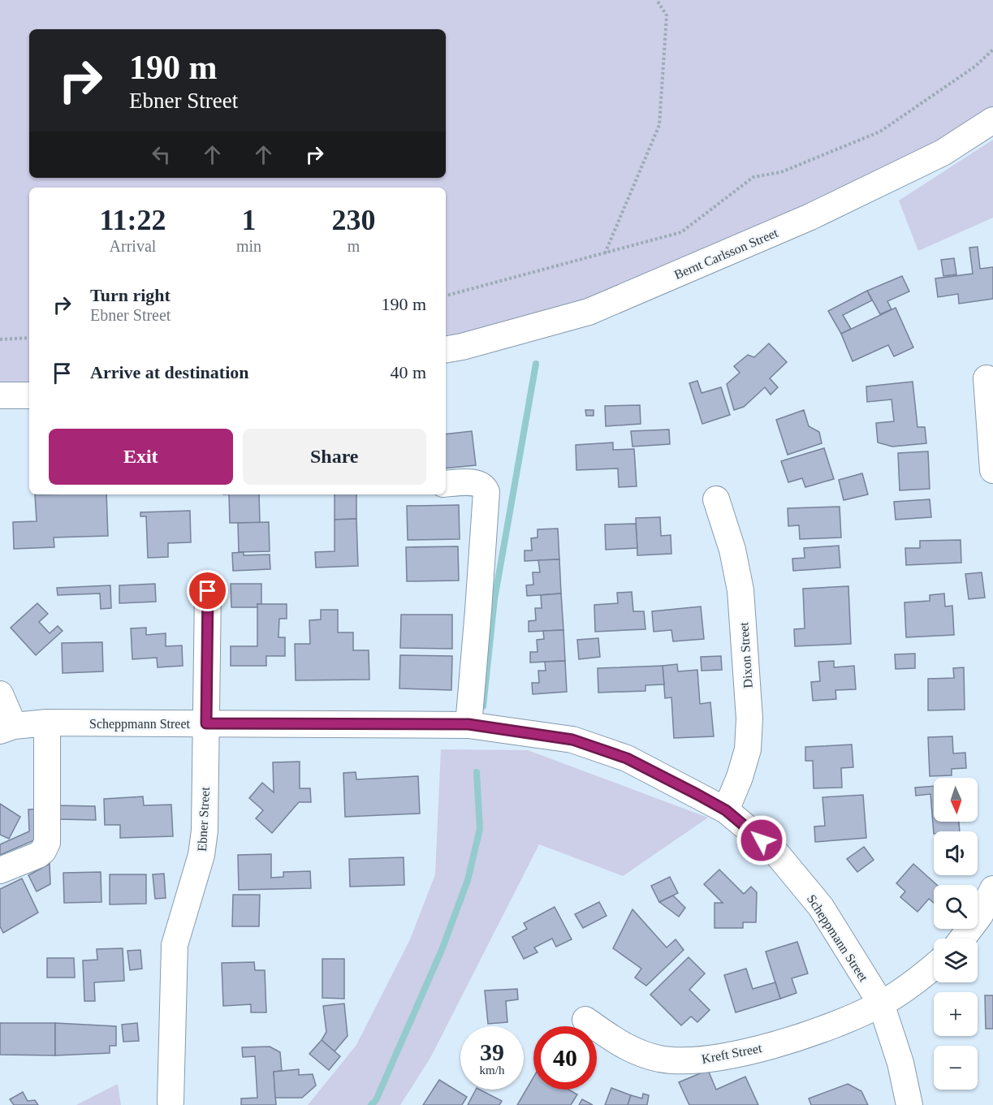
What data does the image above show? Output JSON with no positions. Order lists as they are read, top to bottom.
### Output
{
  "streets": {
    "street": [
      "Bernt Carlsson Street",
      "Dixon Street",
      "Scheppmann Street",
      "Ebner Street",
      "Kreft Street"
    ]
  },
  "crossings": [
    ["Dixon Street", "Scheppmann Street"],
    ["Scheppmann Street", "Ebner Street"],
    ["Scheppmann Street", "Kreft Street"]
  ],
  "north": "bottom",
  "page": {
    "turn": ["190 m", "Ebner Street"],
    "eta": [
      "11:22",
      "Arrival",
      "1",
      "min",
      "230",
      "m"
    ],
    "list": [
      {
        "name": "Turn right",
        "note": "Ebner Street",
        "value": "190 m"
      },
      {
        "name": "Arrive at destination",
        "value": "40 m"
      }
    ],
    "buttons": ["Exit", "Share"],
    "map_buttons": ["+", "−"],
    "speed": "39 km/h",
    "limit": "40"
  }
}
